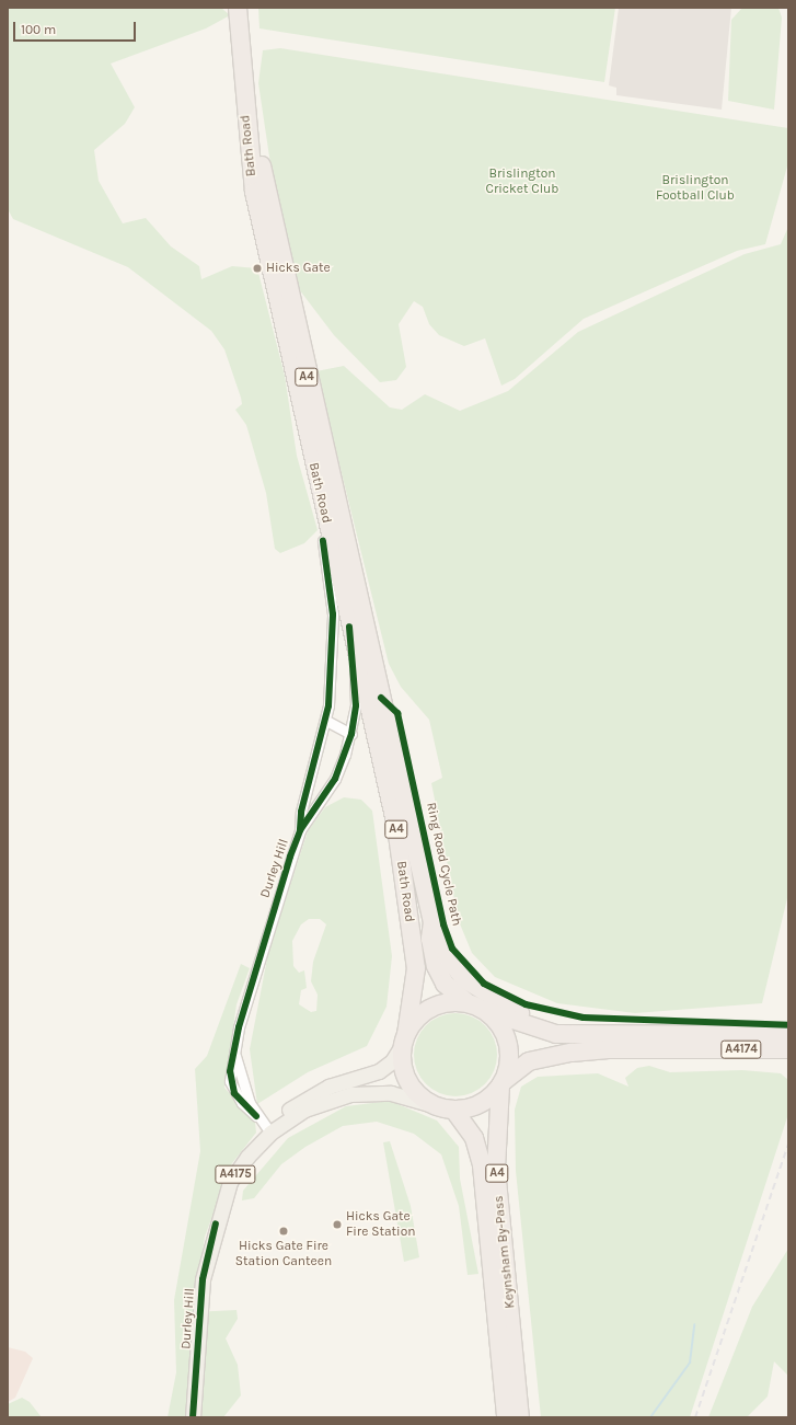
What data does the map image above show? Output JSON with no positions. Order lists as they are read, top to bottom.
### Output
{
  "streets": {
    "highway": [
      "Bath Road",
      "A4",
      "A4174",
      "Keynsham By-Pass"
    ],
    "main road": ["Durley Hill", "A4175"],
    "cycle path": ["Ring Road Cycle Path"]
  },
  "crossings": [
    ["Bath Road", "Durley Hill"],
    ["Bath Road", "A4174"],
    ["Bath Road", "A4175"],
    ["Bath Road", "Keynsham By-Pass"],
    ["Durley Hill", "A4175"],
    ["A4174", "A4175"],
    ["A4174", "Keynsham By-Pass"],
    ["A4175", "Keynsham By-Pass"]
  ],
  "parks": ["Brislington Cricket Club", "Brislington Football Club"],
  "places": ["Hicks Gate", "Hicks Gate Fire Station", "Hicks Gate Fire Station Canteen"],
  "scale_bar": "100 m"
}
